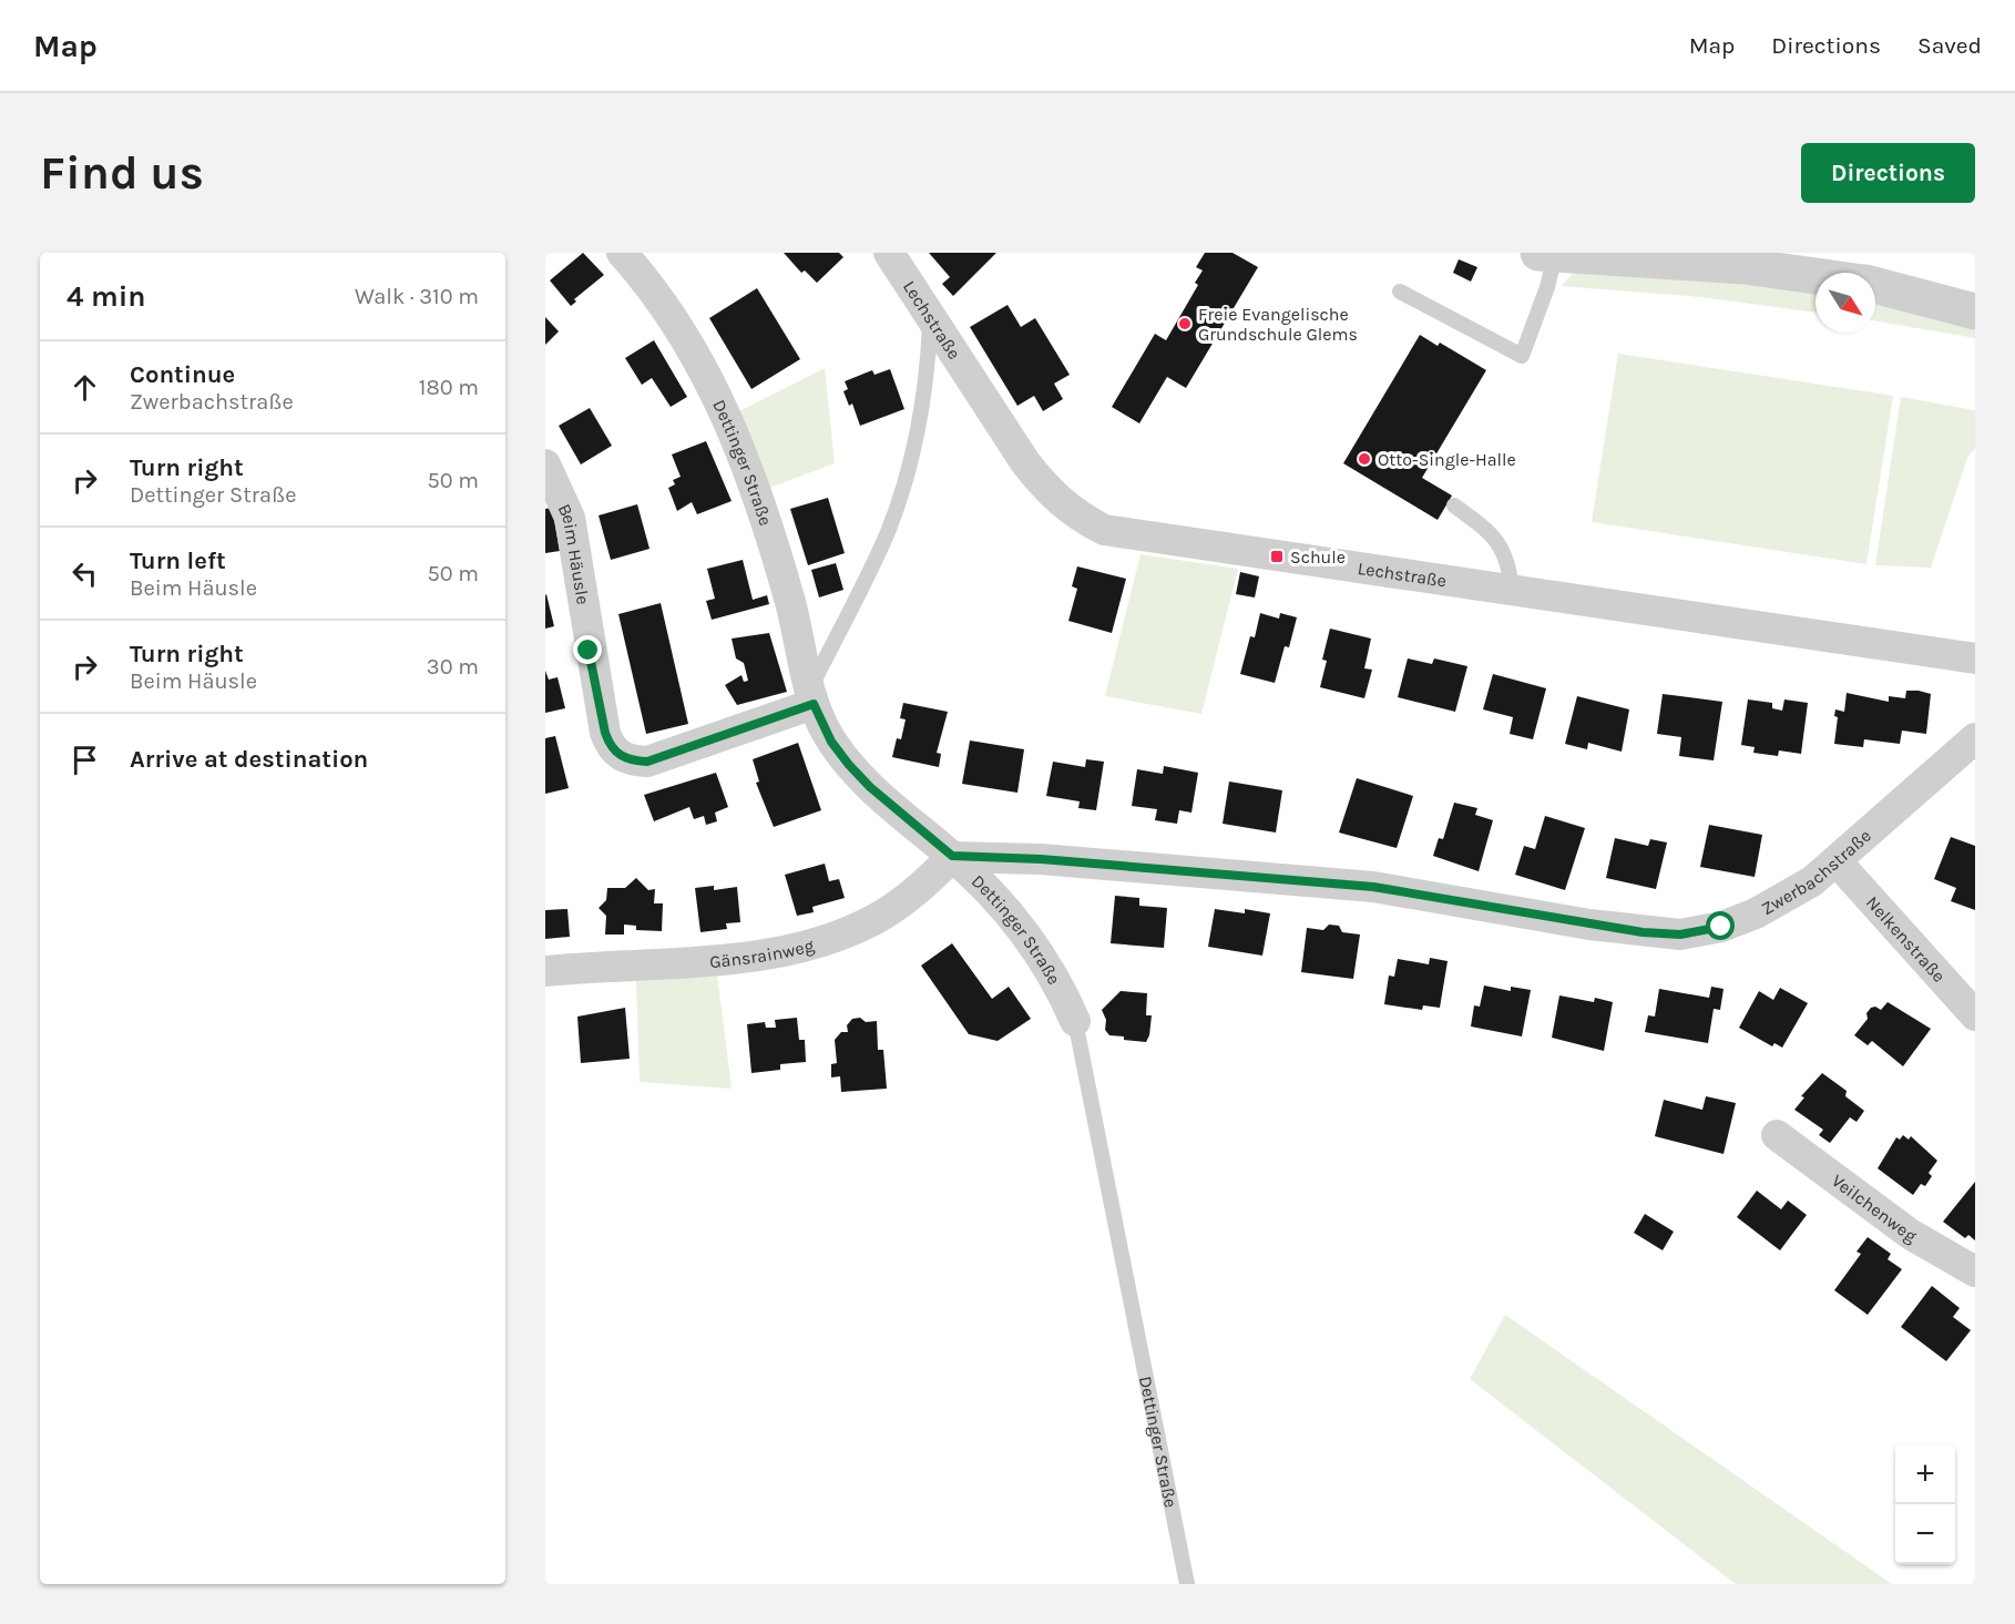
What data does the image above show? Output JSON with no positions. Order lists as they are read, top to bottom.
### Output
{
  "streets": {
    "street": [
      "Lechstraße",
      "Dettinger Straße",
      "Beim Häusle",
      "Zwerbachstraße",
      "Nelkenstraße",
      "Gänsrainweg",
      "Veilchenweg"
    ]
  },
  "crossings": [
    ["Dettinger Straße", "Beim Häusle"],
    ["Dettinger Straße", "Zwerbachstraße"],
    ["Dettinger Straße", "Gänsrainweg"],
    ["Zwerbachstraße", "Nelkenstraße"],
    ["Zwerbachstraße", "Gänsrainweg"]
  ],
  "places": {
    "other": ["Freie Evangelische Grundschule Glems", "Otto-Single-Halle"],
    "transit": ["Schule"]
  },
  "north": "bottom right",
  "page": {
    "header": "Map",
    "nav": ["Map", "Directions", "Saved"],
    "buttons": "Directions",
    "title": "Find us",
    "heading": ["4 min", "Walk · 310 m"],
    "list": [
      ["Continue", "Zwerbachstraße", "180 m"],
      ["Turn right", "Dettinger Straße", "50 m"],
      ["Turn left", "Beim Häusle", "50 m"],
      ["Turn right", "Beim Häusle", "30 m"],
      "Arrive at destination"
    ],
    "map_buttons": ["+", "−"]
  }
}
